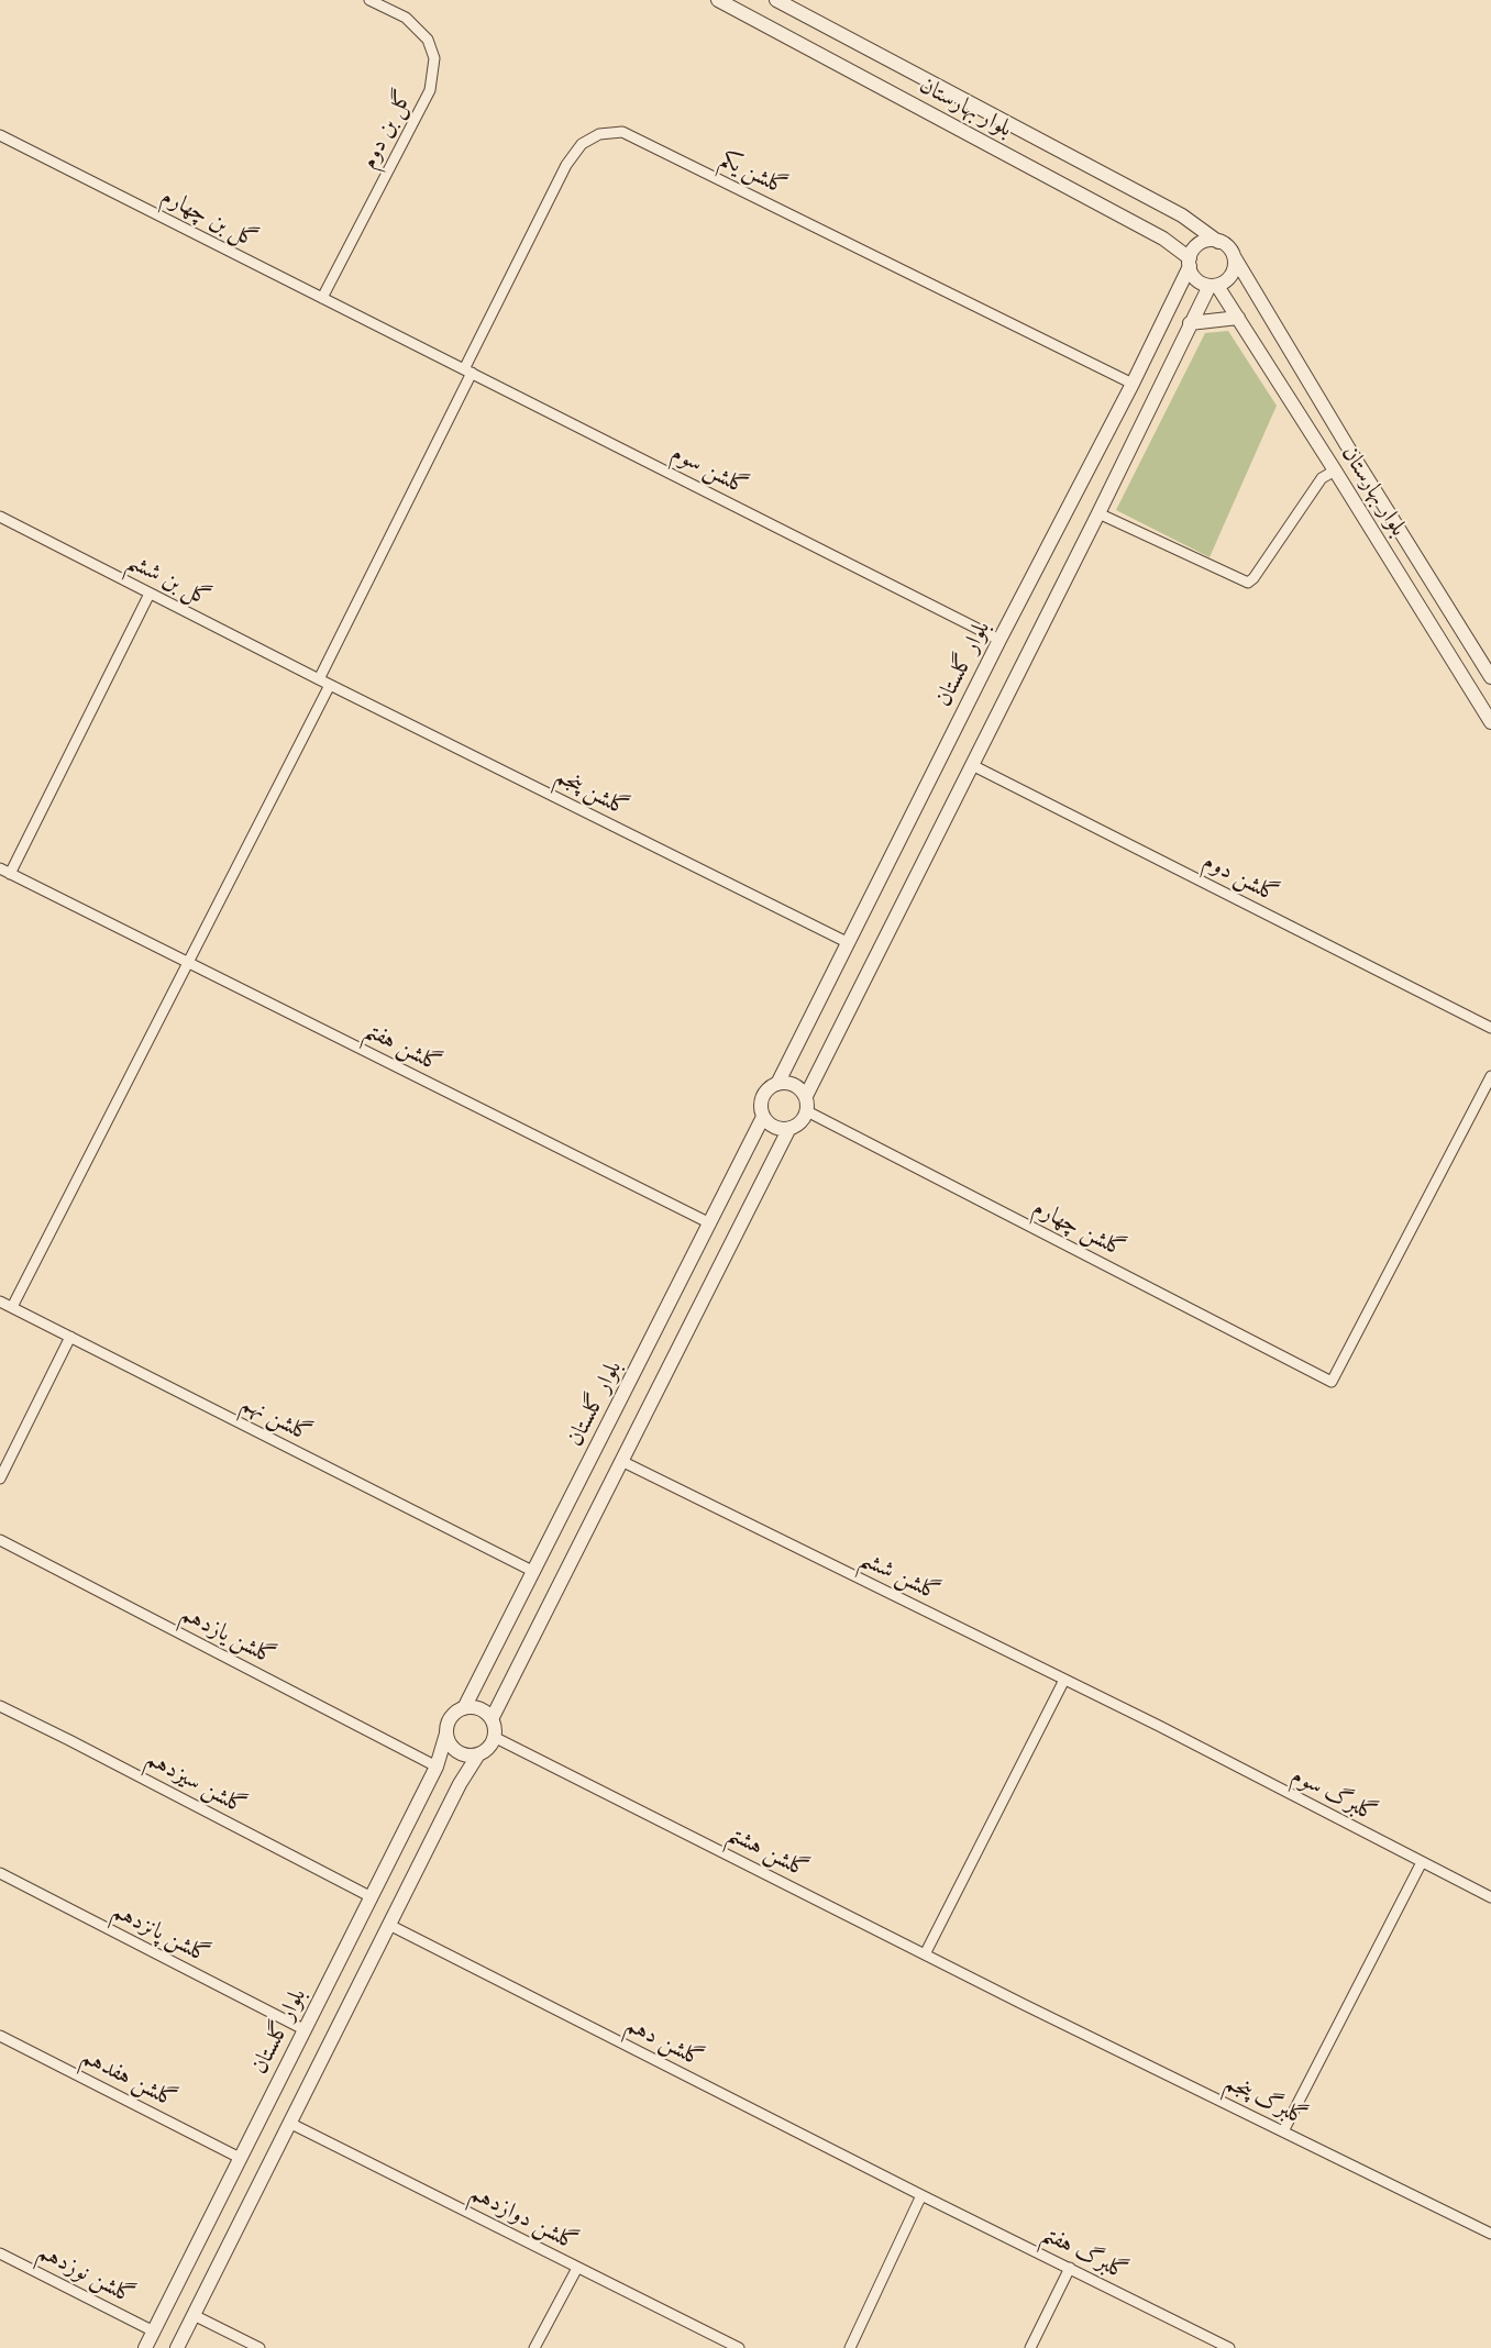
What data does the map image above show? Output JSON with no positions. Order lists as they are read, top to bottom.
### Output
{
  "streets": {
    "street": [
      "بلوار بهارستان",
      "گل بن دوم",
      "گلشن یکم",
      "گل بن چهارم",
      "گلشن سوم",
      "گل بن ششم",
      "بلوار گلستان",
      "گلشن پنجم",
      "گلشن دوم",
      "گلشن هفتم",
      "گلشن چهارم",
      "گلشن نهم",
      "گلشن ششم",
      "گلشن یازدهم",
      "گلشن سیزدهم",
      "گلبرگ سوم",
      "گلشن هشتم",
      "گلشن پانزدهم",
      "گلشن دهم",
      "گلشن هفدهم",
      "گلبرگ پنجم",
      "گلشن دوازدهم",
      "گلبرگ هفتم",
      "گلشن نوزدهم"
    ]
  },
  "crossings": [
    ["بلوار بهارستان", "بلوار گلستان"],
    ["گل بن دوم", "گل بن چهارم"],
    ["گلشن یکم", "گلشن سوم"],
    ["گلشن یکم", "گل بن ششم"],
    ["گلشن یکم", "بلوار گلستان"],
    ["گلشن یکم", "گلشن پنجم"],
    ["گل بن چهارم", "گلشن سوم"],
    ["گلشن سوم", "بلوار گلستان"],
    ["گل بن ششم", "گلشن پنجم"],
    ["بلوار گلستان", "گلشن پنجم"],
    ["بلوار گلستان", "گلشن هفتم"],
    ["بلوار گلستان", "گلشن چهارم"],
    ["بلوار گلستان", "گلشن نهم"],
    ["بلوار گلستان", "گلشن یازدهم"],
    ["بلوار گلستان", "گلشن سیزدهم"],
    ["بلوار گلستان", "گلشن هشتم"],
    ["بلوار گلستان", "گلشن پانزدهم"],
    ["بلوار گلستان", "گلشن هفدهم"],
    ["بلوار گلستان", "گلشن نوزدهم"],
    ["گلشن ششم", "گلبرگ سوم"],
    ["گلشن هشتم", "گلبرگ پنجم"],
    ["گلشن دهم", "گلبرگ هفتم"]
  ]
}
